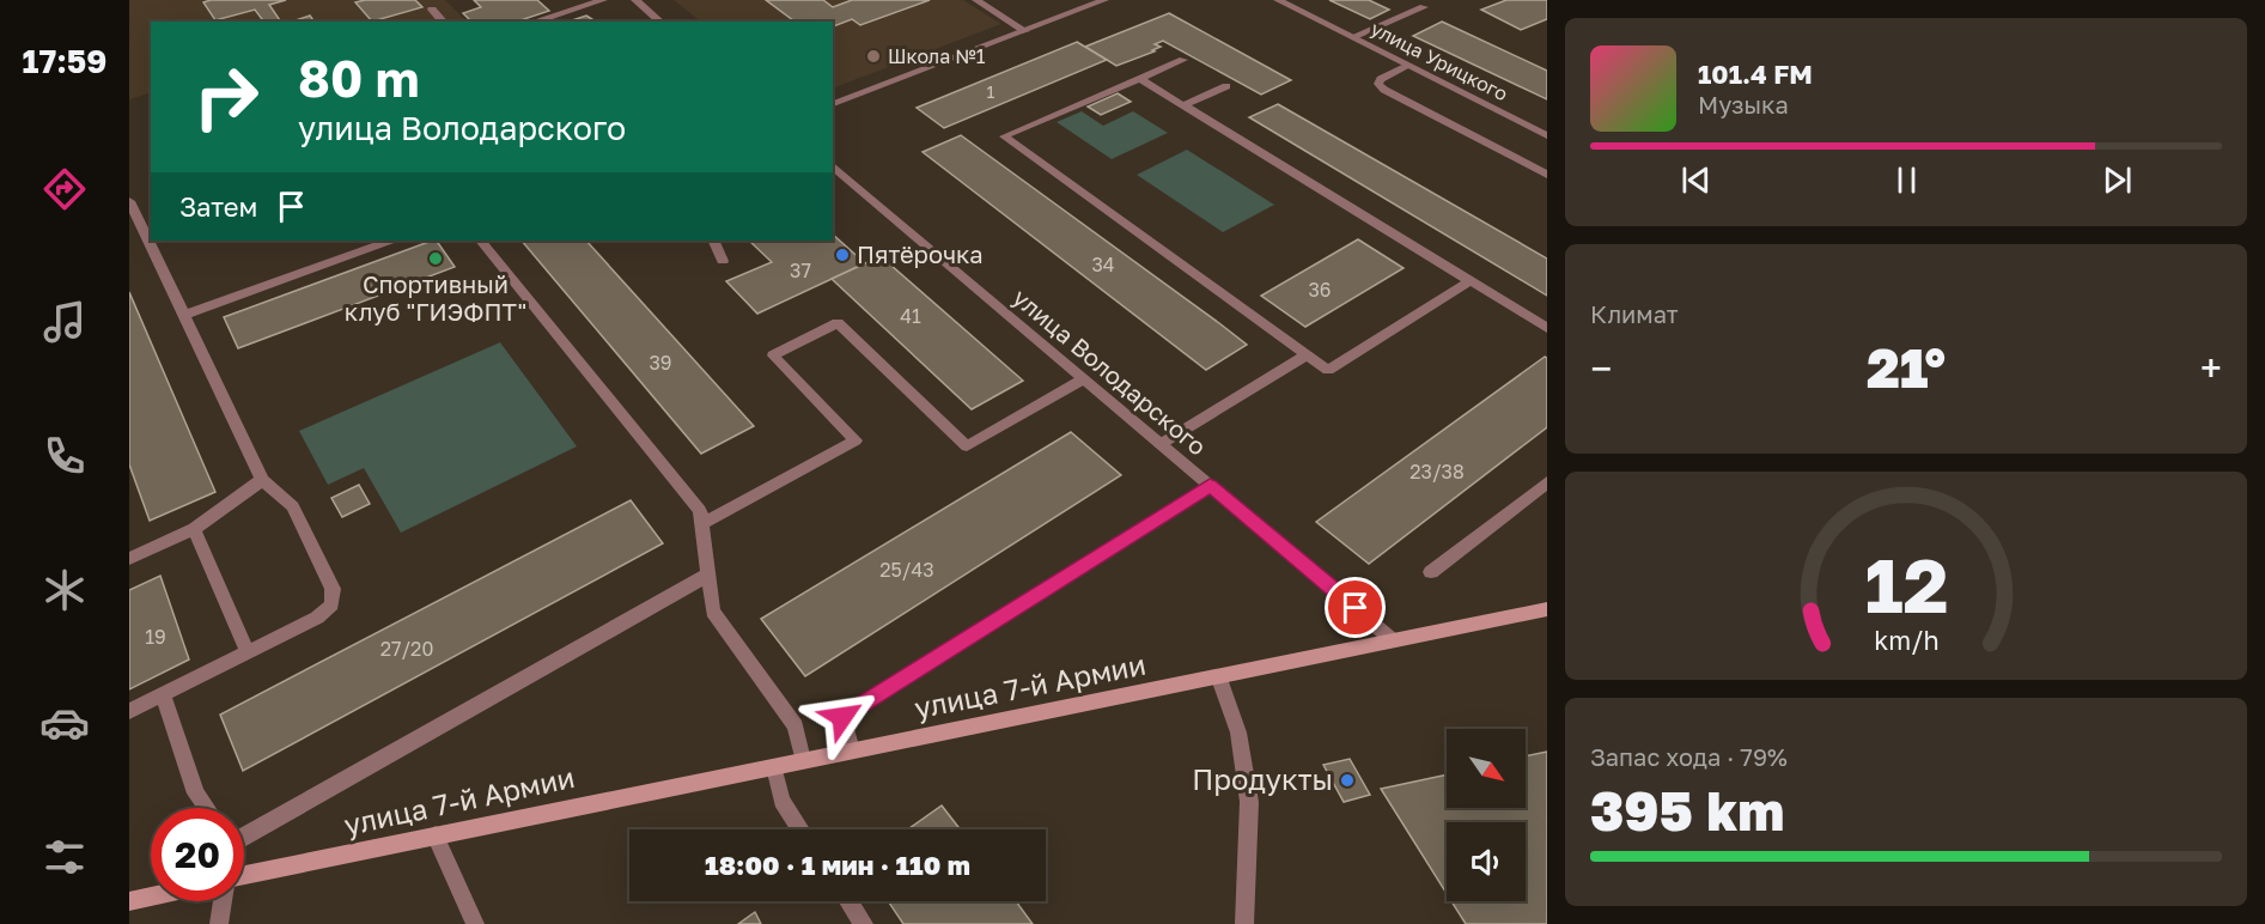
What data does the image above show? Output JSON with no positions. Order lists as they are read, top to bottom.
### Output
{
  "streets": {
    "street": ["улица Урицкого", "улица Володарского", "улица 7-й Армии"]
  },
  "crossings": [
    ["улица Володарского", "улица 7-й Армии"]
  ],
  "places": [
    "Школа №1",
    "Пятёрочка",
    "Спортивный клуб \"ГИЭФПТ\"",
    "Продукты"
  ],
  "house_numbers": [
    "1",
    "34",
    "37",
    "36",
    "41",
    "39",
    "23/38",
    "25/43",
    "19",
    "27/20"
  ],
  "north": "bottom right",
  "page": {
    "tabs": "17:59",
    "turn": ["80 m", "улица Володарского"],
    "song": ["101.4 FM", "Музыка"],
    "then": "Затем",
    "tile": [
      "Климат",
      ["Запас хода · 79%", "395 km"]
    ],
    "heat": ["−", "21°", "+"],
    "limit": "20",
    "trip": "18:00 · 1 мин · 110 m",
    "gauge": ["12", "km/h"]
  }
}
